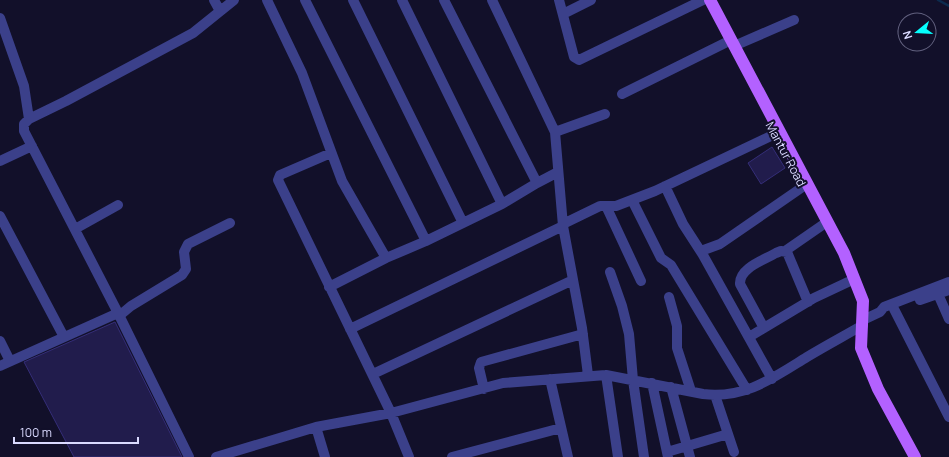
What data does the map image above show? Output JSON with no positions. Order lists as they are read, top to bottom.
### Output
{
  "streets": {
    "main road": ["Mantur Road"]
  },
  "scale_bar": "100 m",
  "north": "left"
}
